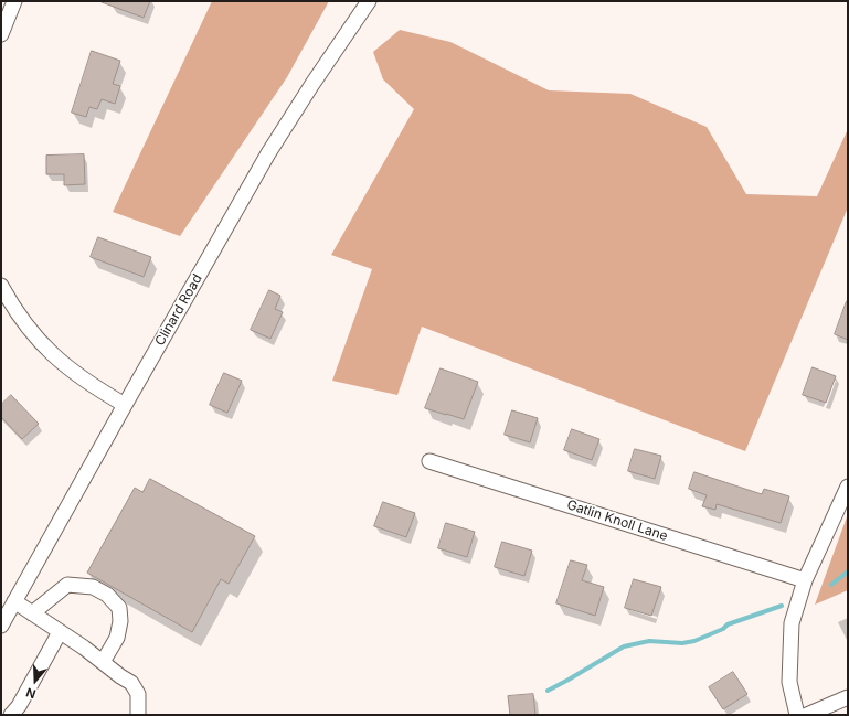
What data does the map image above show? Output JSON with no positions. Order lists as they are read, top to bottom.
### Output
{
  "streets": {
    "street": ["Clinard Road", "Gatlin Knoll Lane"]
  },
  "north": "bottom"
}
